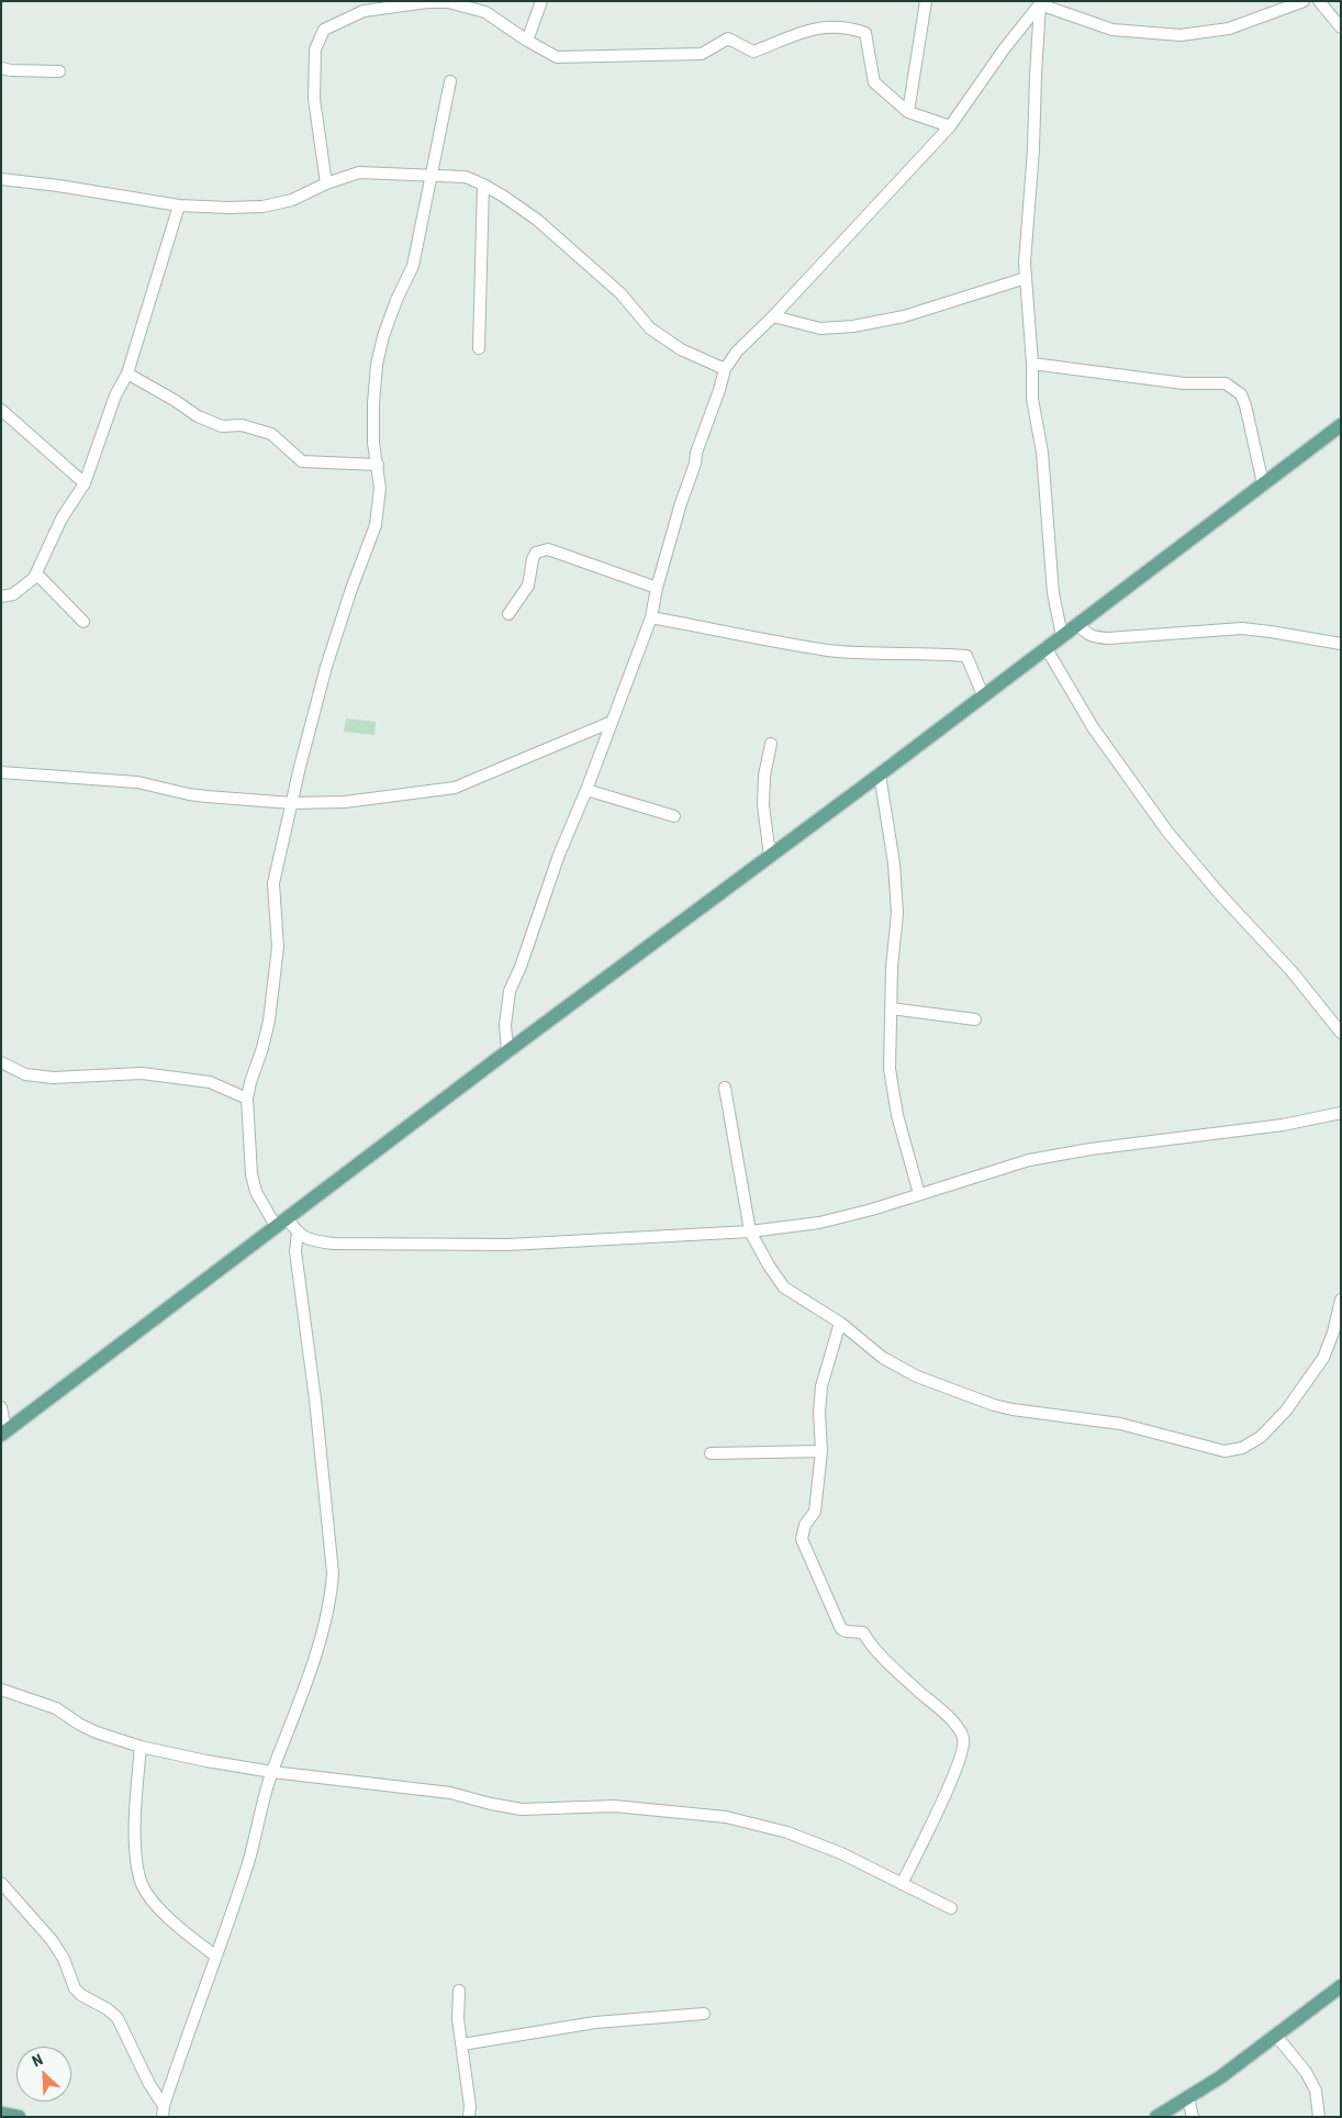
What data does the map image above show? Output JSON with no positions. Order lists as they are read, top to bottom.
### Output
{
  "north": "top left"
}
